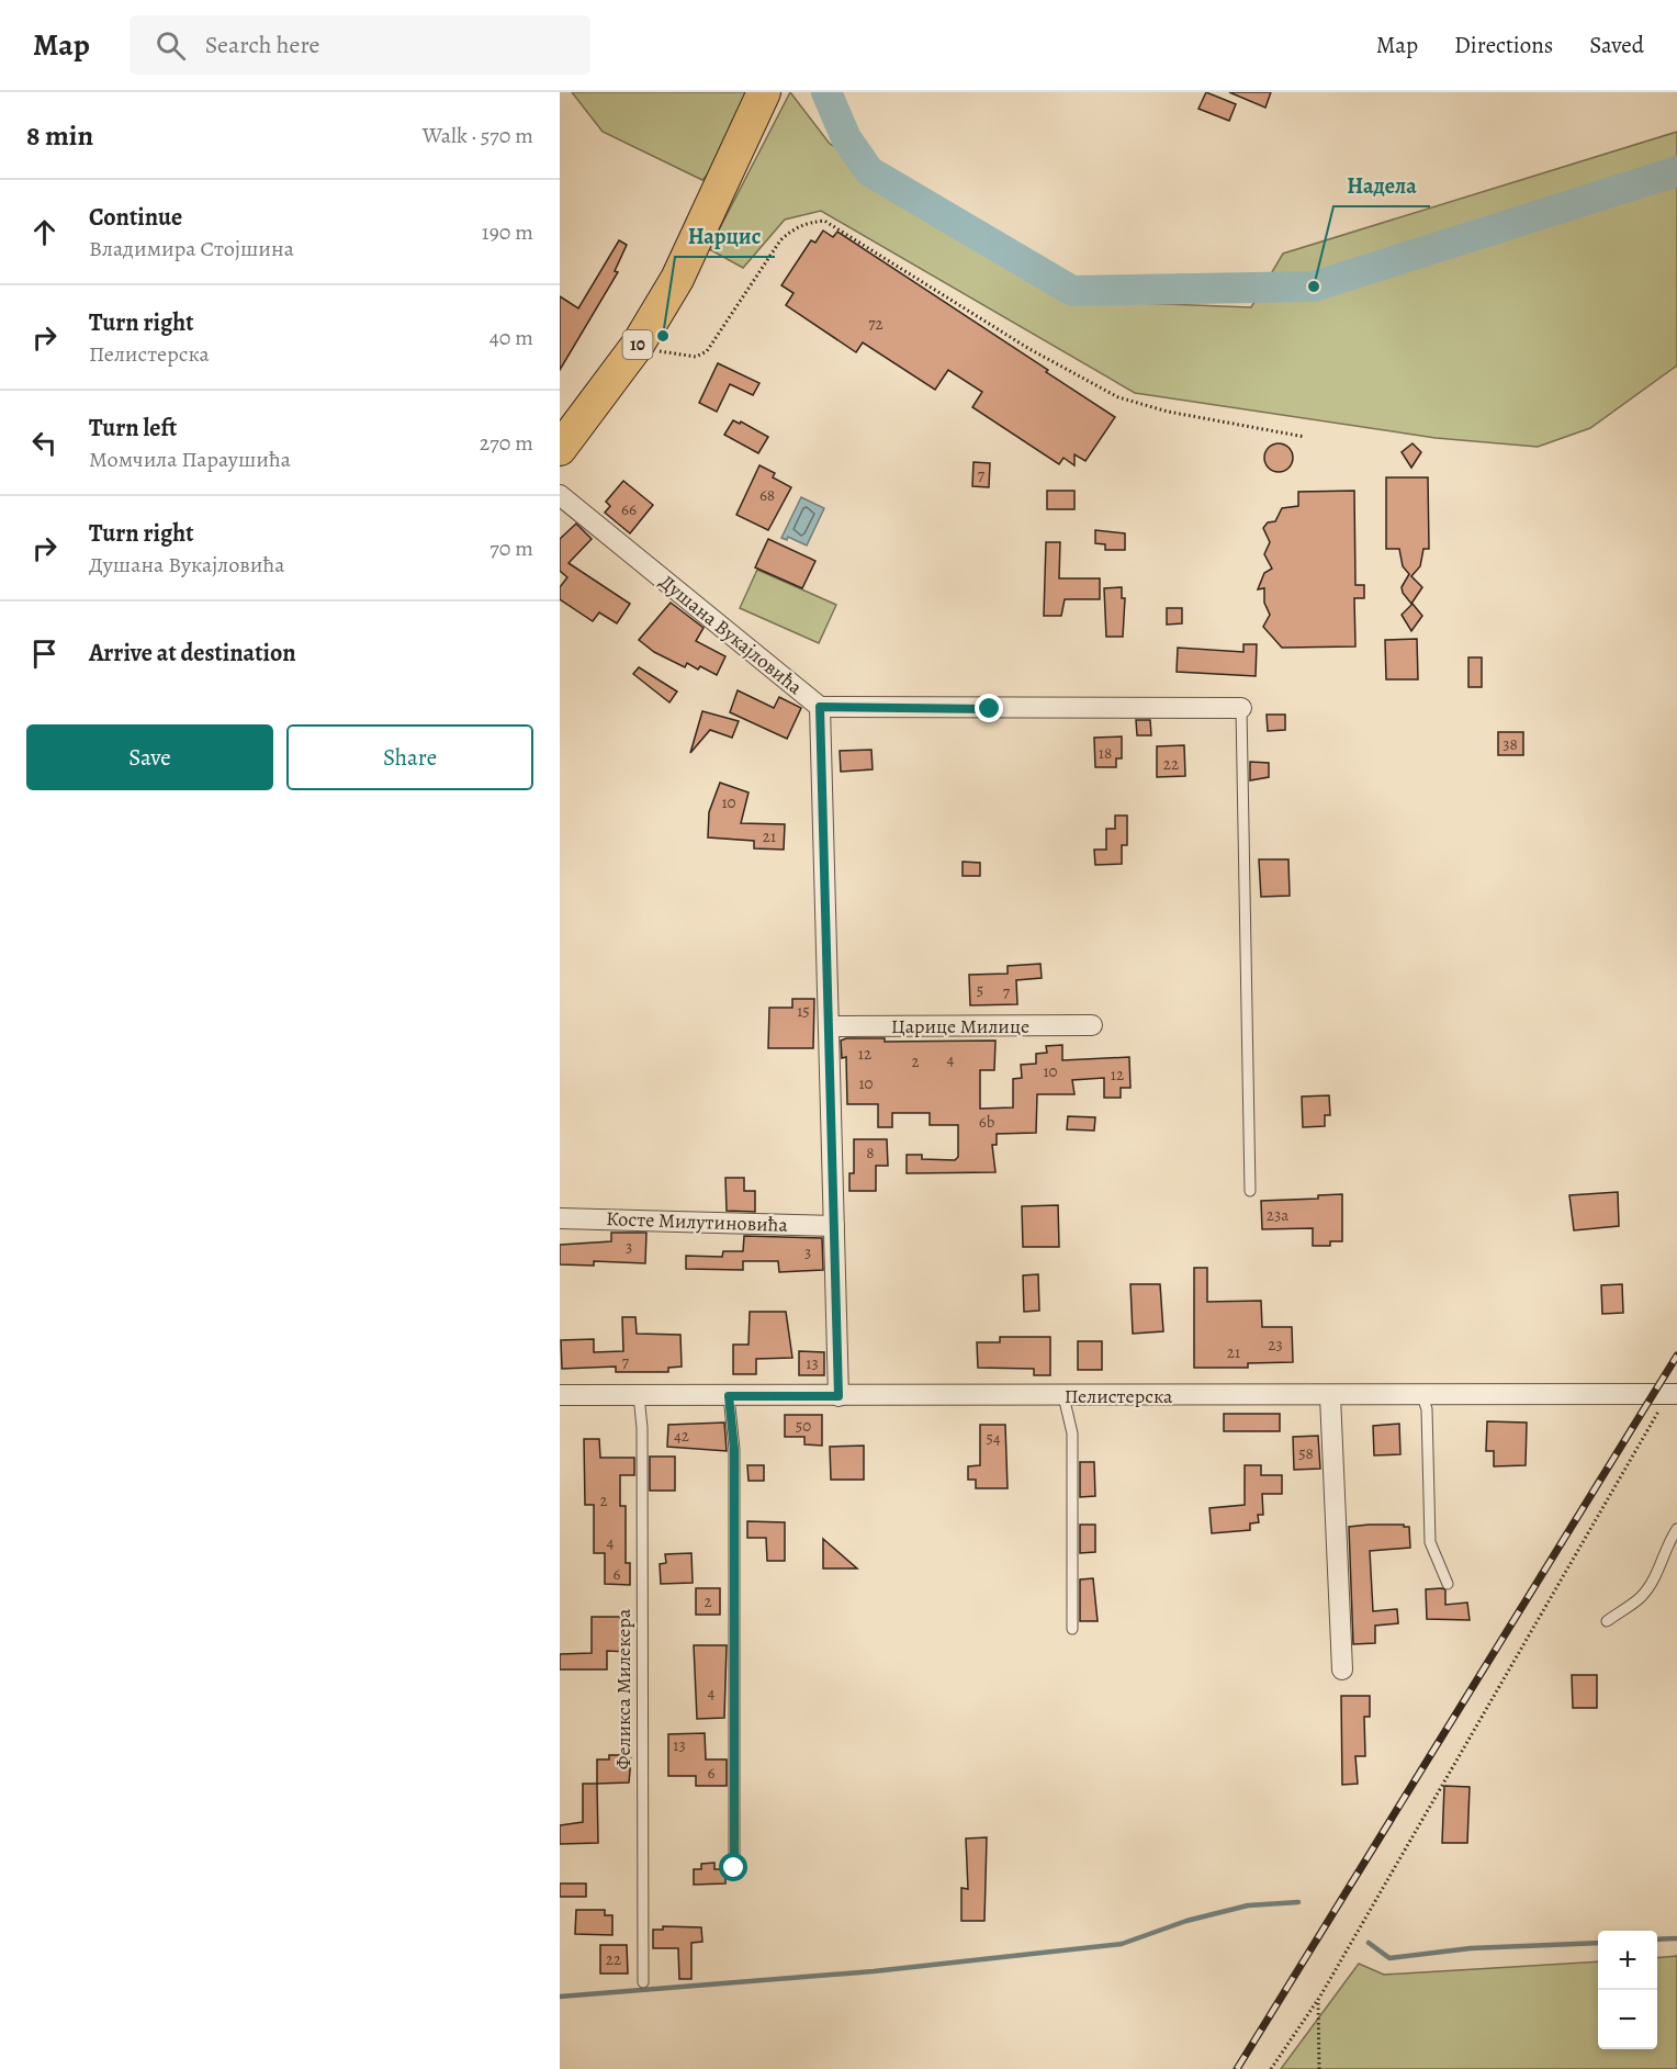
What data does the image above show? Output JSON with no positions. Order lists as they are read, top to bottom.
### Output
{
  "streets": {
    "main road": ["10"],
    "street": [
      "Душана Вукајловића",
      "Царице Милице",
      "Косте Милутиновића",
      "Пелистерска"
    ],
    "lane": ["Феликса Милекера"]
  },
  "crossings": [
    ["Пелистерска", "Феликса Милекера"]
  ],
  "places": ["Надела", "Нарцис"],
  "house_numbers": [
    "72",
    "7",
    "68",
    "66",
    "38",
    "18",
    "22",
    "10",
    "21",
    "5",
    "7",
    "15",
    "12",
    "4",
    "2",
    "10",
    "12",
    "10",
    "6b",
    "8",
    "23a",
    "3",
    "3",
    "23",
    "21",
    "7",
    "13",
    "50",
    "42",
    "54",
    "58",
    "2",
    "4",
    "6",
    "2",
    "4",
    "13",
    "6",
    "22"
  ],
  "page": {
    "header": "Map",
    "search": "Search here",
    "nav": ["Map", "Directions", "Saved"],
    "heading": ["8 min", "Walk · 570 m"],
    "list": [
      ["Continue", "Владимира Стојшина", "190 m"],
      ["Turn right", "Пелистерска", "40 m"],
      ["Turn left", "Момчила Параушића", "270 m"],
      ["Turn right", "Душана Вукајловића", "70 m"],
      "Arrive at destination"
    ],
    "buttons": ["Save", "Share"],
    "map_buttons": ["+", "−"]
  }
}
